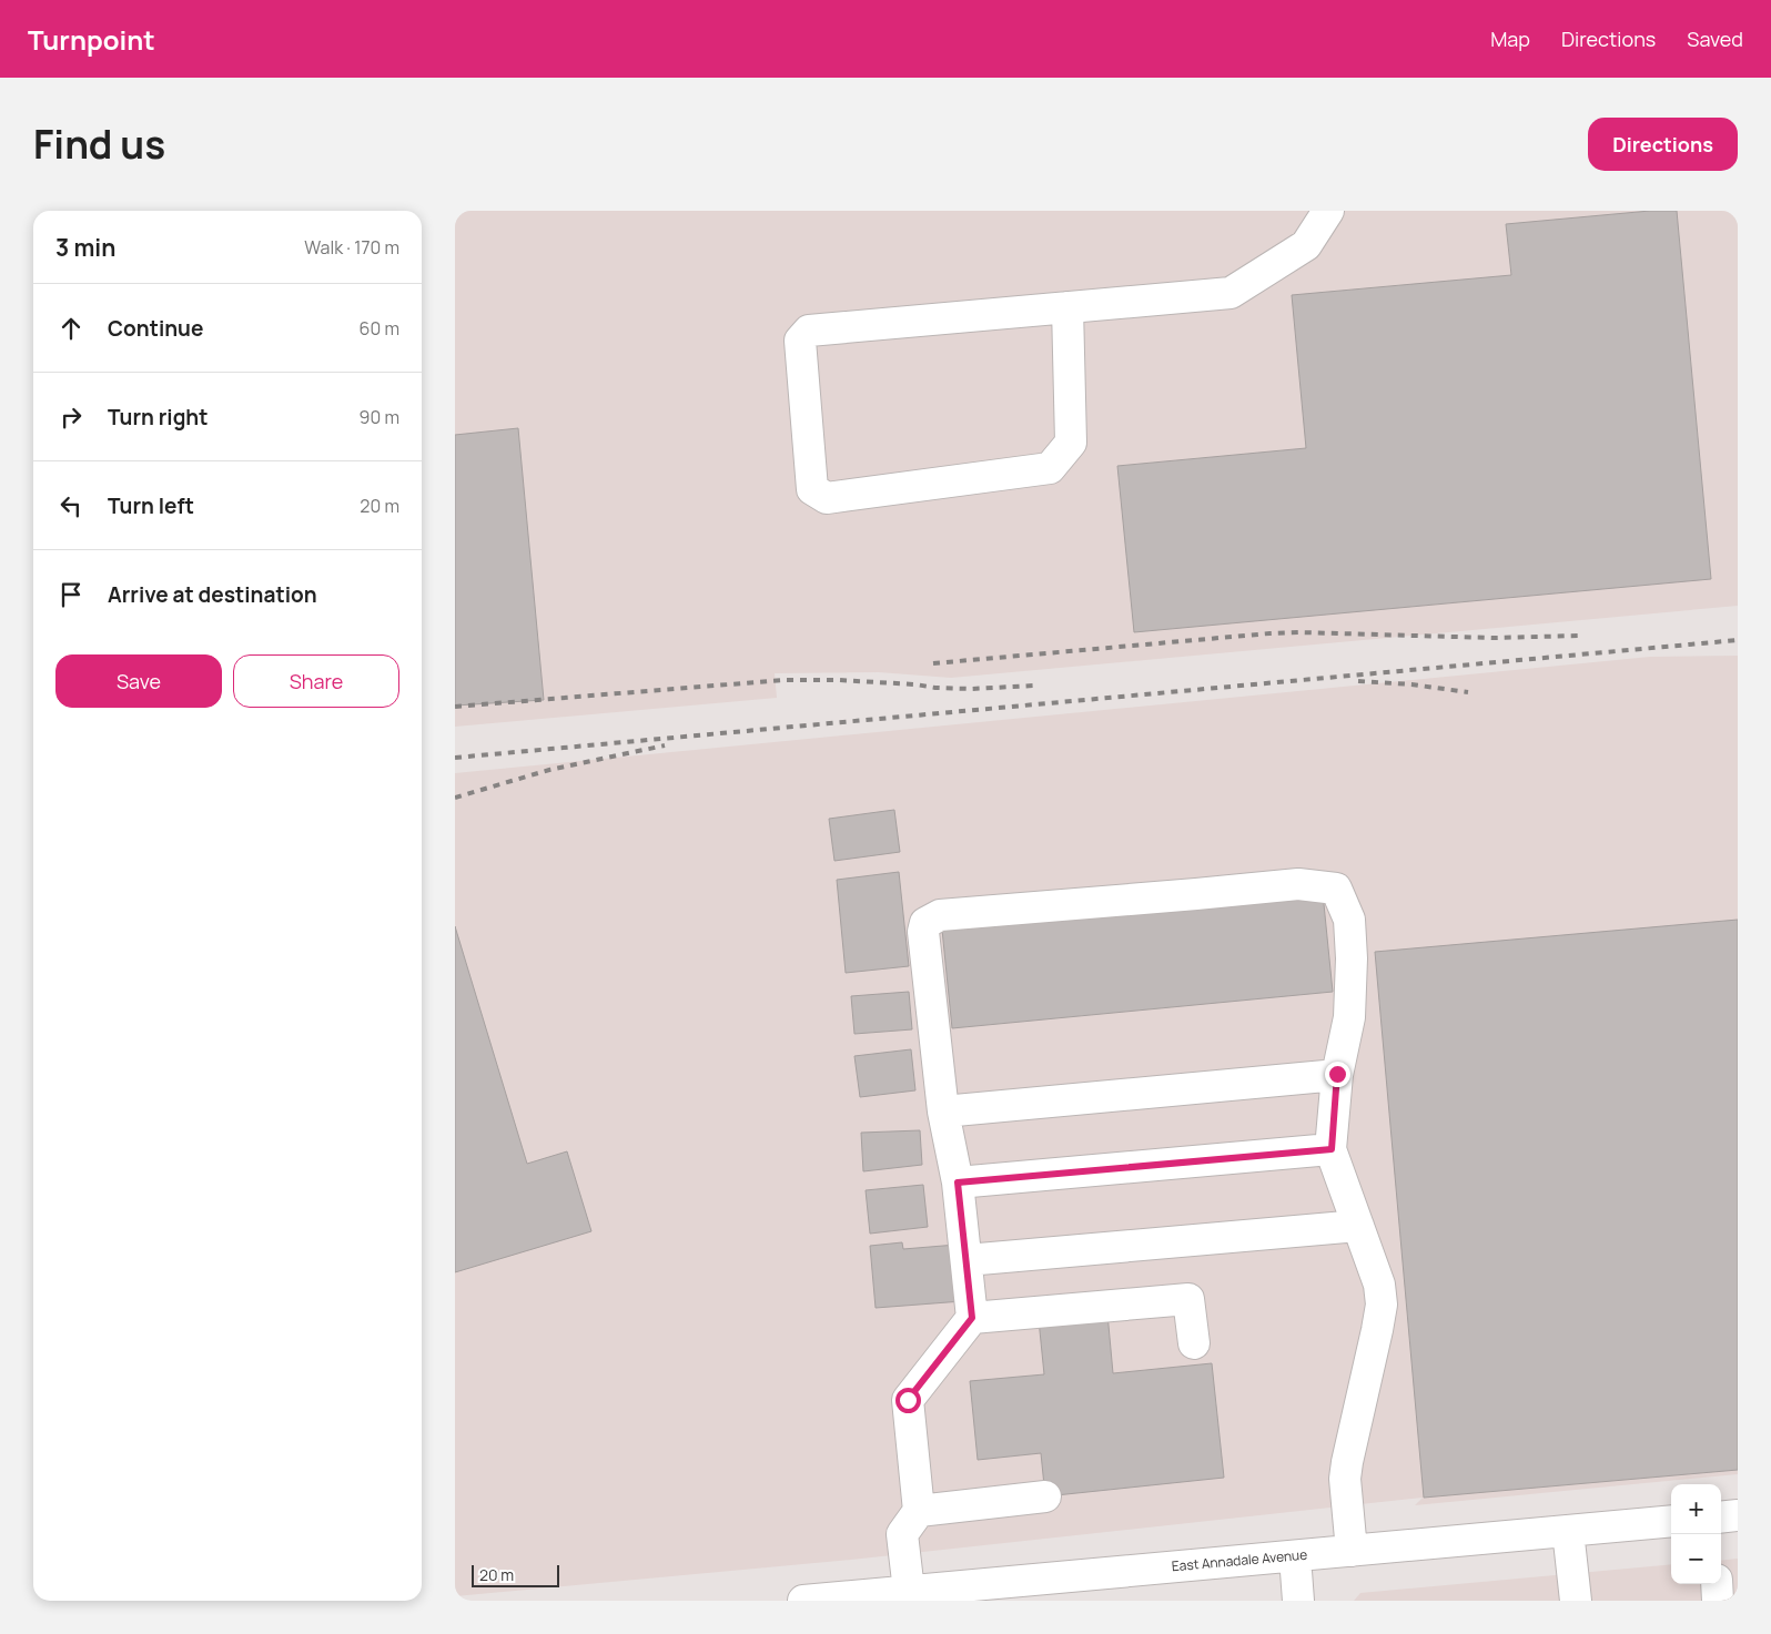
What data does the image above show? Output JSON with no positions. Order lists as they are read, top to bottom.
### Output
{
  "streets": {
    "street": ["East Annadale Avenue"]
  },
  "scale_bar": "20 m",
  "page": {
    "header": "Turnpoint",
    "nav": ["Map", "Directions", "Saved"],
    "title": "Find us",
    "buttons": [
      "Directions",
      ["Save", "Share"]
    ],
    "heading": ["3 min", "Walk · 170 m"],
    "list": [
      ["Continue", "60 m"],
      ["Turn right", "90 m"],
      ["Turn left", "20 m"],
      "Arrive at destination"
    ],
    "map_buttons": ["+", "−"],
    "scale": "20 m"
  }
}
